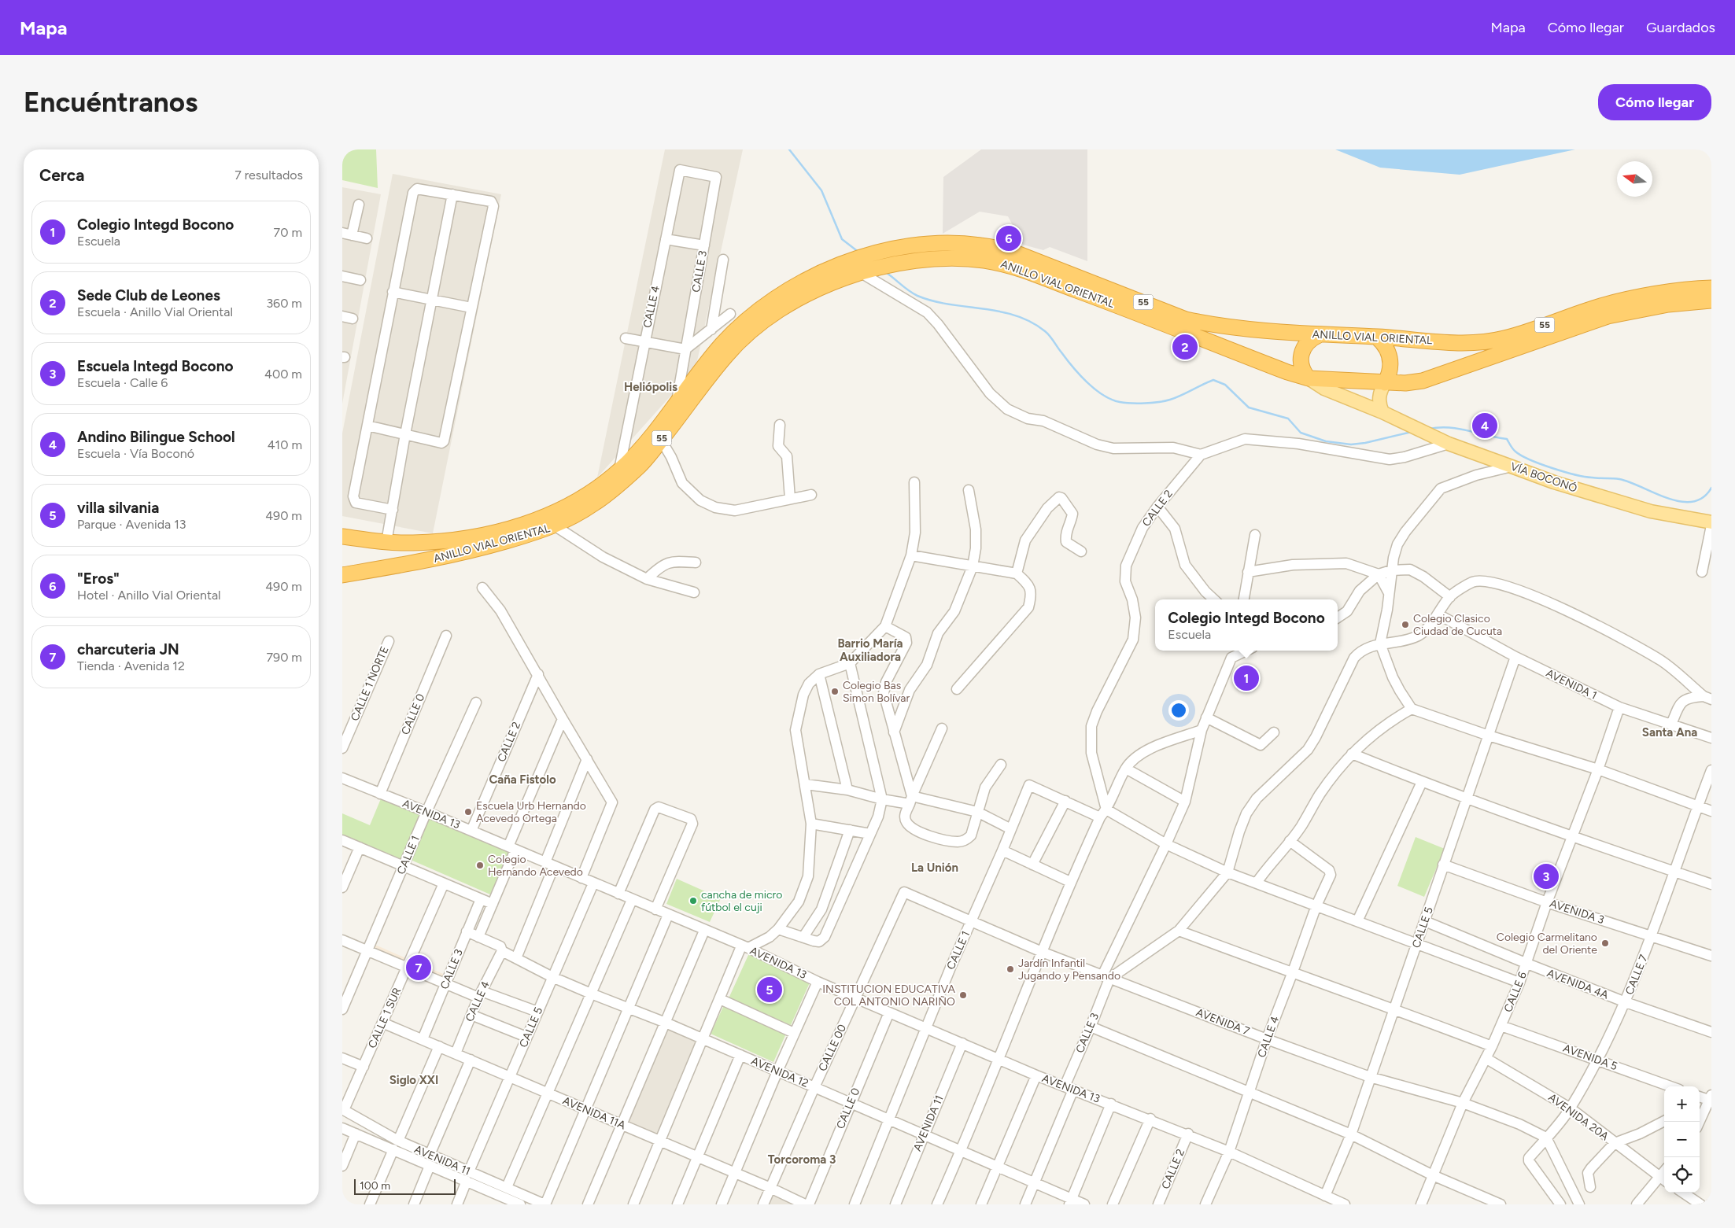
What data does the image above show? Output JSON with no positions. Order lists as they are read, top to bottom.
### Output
{
  "streets": {
    "highway": ["ANILLO VIAL ORIENTAL", "55"],
    "main road": ["VÍA BOCONÓ"],
    "street": [
      "CALLE 3",
      "CALLE 4",
      "CALLE 2",
      "CALLE 1 NORTE",
      "AVENIDA 1",
      "CALLE 0",
      "AVENIDA 13",
      "CALLE 1",
      "AVENIDA 3",
      "CALLE 5",
      "CALLE 7",
      "AVENIDA 4A",
      "CALLE 6",
      "CALLE 1 SUR",
      "AVENIDA 7",
      "CALLE 00",
      "AVENIDA 5",
      "AVENIDA 12",
      "AVENIDA 11A",
      "AVENIDA 20A",
      "AVENIDA 11"
    ]
  },
  "crossings": [
    ["CALLE 3", "ANILLO VIAL ORIENTAL"],
    ["CALLE 3", "CALLE 4"],
    ["CALLE 3", "AVENIDA 13"],
    ["CALLE 3", "AVENIDA 7"],
    ["CALLE 3", "AVENIDA 12"],
    ["CALLE 3", "AVENIDA 11A"],
    ["ANILLO VIAL ORIENTAL", "CALLE 4"],
    ["ANILLO VIAL ORIENTAL", "VÍA BOCONÓ"],
    ["CALLE 4", "AVENIDA 13"],
    ["CALLE 4", "AVENIDA 7"],
    ["CALLE 4", "AVENIDA 12"],
    ["CALLE 4", "AVENIDA 11A"],
    ["CALLE 2", "AVENIDA 13"],
    ["AVENIDA 1", "CALLE 5"],
    ["AVENIDA 1", "CALLE 6"],
    ["CALLE 0", "AVENIDA 13"],
    ["CALLE 0", "AVENIDA 12"],
    ["AVENIDA 13", "CALLE 1"],
    ["AVENIDA 13", "CALLE 5"],
    ["AVENIDA 13", "CALLE 00"],
    ["AVENIDA 13", "AVENIDA 11"],
    ["CALLE 1", "AVENIDA 7"],
    ["CALLE 1", "AVENIDA 12"],
    ["AVENIDA 3", "CALLE 5"],
    ["AVENIDA 3", "CALLE 7"],
    ["AVENIDA 3", "CALLE 6"],
    ["CALLE 5", "AVENIDA 4A"],
    ["CALLE 5", "AVENIDA 7"],
    ["CALLE 5", "AVENIDA 12"],
    ["CALLE 5", "AVENIDA 11A"],
    ["CALLE 5", "AVENIDA 11"],
    ["CALLE 7", "AVENIDA 4A"],
    ["CALLE 7", "AVENIDA 7"],
    ["CALLE 7", "AVENIDA 5"],
    ["CALLE 7", "AVENIDA 20A"],
    ["AVENIDA 4A", "CALLE 6"],
    ["CALLE 6", "AVENIDA 7"],
    ["CALLE 6", "AVENIDA 5"],
    ["CALLE 6", "AVENIDA 20A"],
    ["CALLE 1 SUR", "AVENIDA 11A"],
    ["CALLE 1 SUR", "AVENIDA 11"],
    ["AVENIDA 7", "CALLE 00"],
    ["CALLE 00", "AVENIDA 12"],
    ["CALLE 00", "AVENIDA 11A"],
    ["AVENIDA 12", "AVENIDA 11"]
  ],
  "districts": [
    "Heliópolis",
    "Barrio María Auxiliadora",
    "Santa Ana",
    "Caña Fistolo",
    "La Unión",
    "Siglo XXI",
    "Torcoroma 3"
  ],
  "places": [
    "Colegio Clasico Ciudad de Cucuta",
    "Colegio Bas Simon Bolívar",
    "Escuela Urb Hernando Acevedo Ortega",
    "Colegio Hernando Acevedo",
    "cancha de micro fútbol el cuji",
    "Colegio Carmelitano del Oriente",
    "Jardín Infantil Jugando y Pensando",
    "INSTITUCION EDUCATIVA COL ANTONIO NARIÑO"
  ],
  "scale_bar": "100 m",
  "north": "left",
  "page": {
    "header": "Mapa",
    "nav": ["Mapa", "Cómo llegar", "Guardados"],
    "buttons": "Cómo llegar",
    "title": "Encuéntranos",
    "heading": ["Cerca", "7 resultados"],
    "list": [
      {
        "mark": "1",
        "name": "Colegio Integd Bocono",
        "note": "Escuela",
        "value": "70 m"
      },
      {
        "mark": "2",
        "name": "Sede Club de Leones",
        "note": "Escuela · Anillo Vial Oriental",
        "value": "360 m"
      },
      {
        "mark": "3",
        "name": "Escuela Integd Bocono",
        "note": "Escuela · Calle 6",
        "value": "400 m"
      },
      {
        "mark": "4",
        "name": "Andino Bilingue School",
        "note": "Escuela · Vía Boconó",
        "value": "410 m"
      },
      {
        "mark": "5",
        "name": "villa silvania",
        "note": "Parque · Avenida 13",
        "value": "490 m"
      },
      {
        "mark": "6",
        "name": "\"Eros\"",
        "note": "Hotel · Anillo Vial Oriental",
        "value": "490 m"
      },
      {
        "mark": "7",
        "name": "charcuteria JN",
        "note": "Tienda · Avenida 12",
        "value": "790 m"
      }
    ],
    "pins": [
      "6",
      "2",
      "4",
      "1",
      "3",
      "7",
      "5"
    ],
    "popup": ["Colegio Integd Bocono", "Escuela"],
    "map_buttons": ["+", "−"],
    "scale": "100 m"
  }
}
